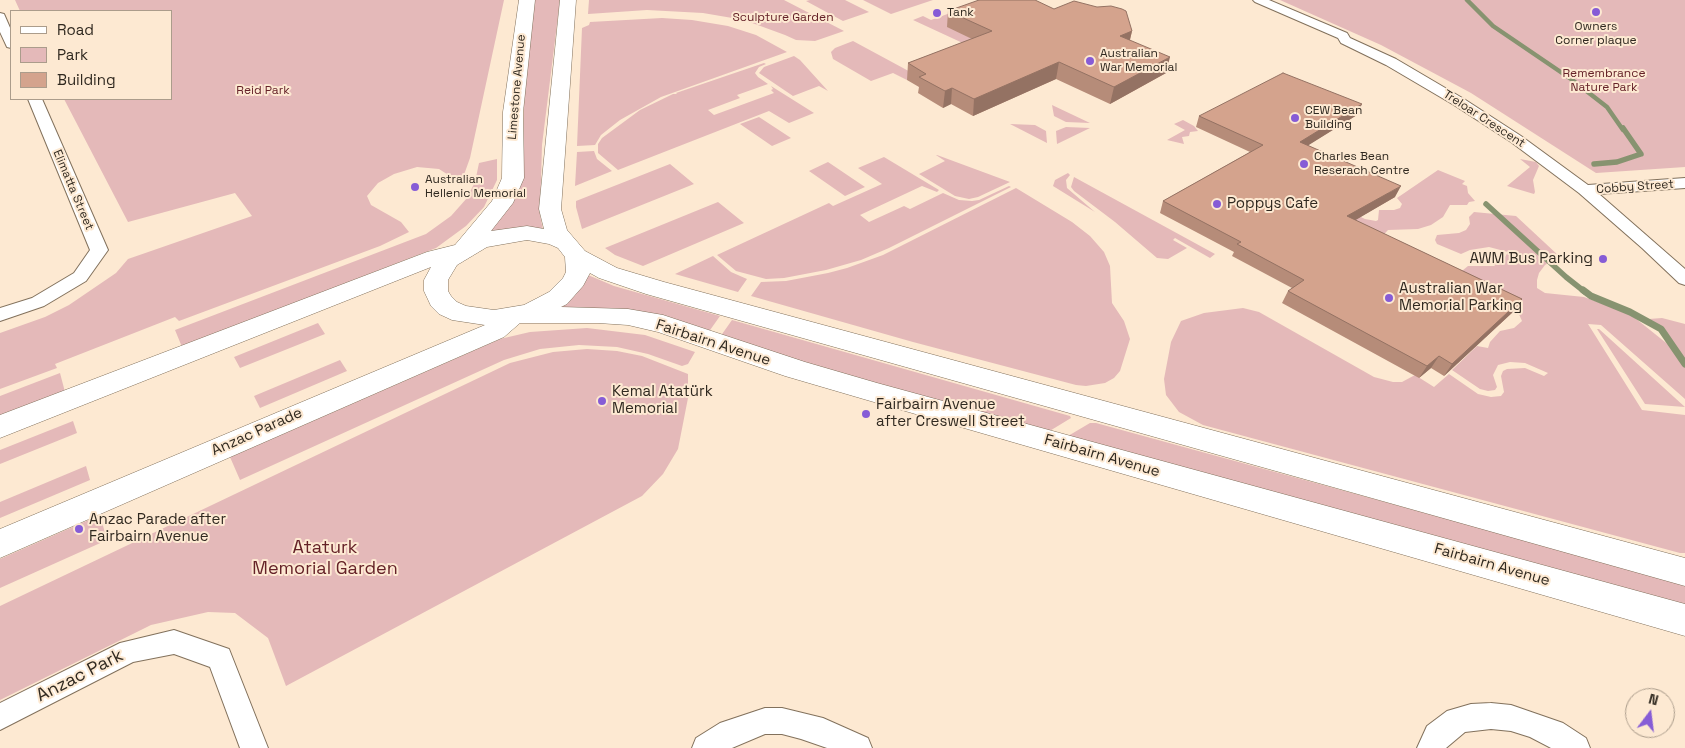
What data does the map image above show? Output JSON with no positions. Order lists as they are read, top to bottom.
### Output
{
  "streets": {
    "main road": ["Limestone Avenue", "Fairbairn Avenue", "Anzac Parade"],
    "street": [
      "Treloar Crescent",
      "Cobby Street",
      "Elimatta Street",
      "Anzac Park"
    ]
  },
  "crossings": [
    ["Limestone Avenue", "Fairbairn Avenue"],
    ["Limestone Avenue", "Anzac Parade"],
    ["Treloar Crescent", "Cobby Street"],
    ["Fairbairn Avenue", "Anzac Parade"]
  ],
  "parks": [
    "Sculpture Garden",
    "Remembrance Nature Park",
    "Reid Park",
    "Ataturk Memorial Garden"
  ],
  "places": [
    "Owners Corner plaque",
    "Tank",
    "Australian War Memorial",
    "CEW Bean Building",
    "Charles Bean Reserach Centre",
    "Australian Hellenic Memorial",
    "Poppys Cafe",
    "AWM Bus Parking",
    "Australian War Memorial Parking",
    "Kemal Atatürk Memorial",
    "Fairbairn Avenue after Creswell Street",
    "Anzac Parade after Fairbairn Avenue"
  ],
  "legend": ["Road", "Park", "Building"],
  "north": "top"
}
